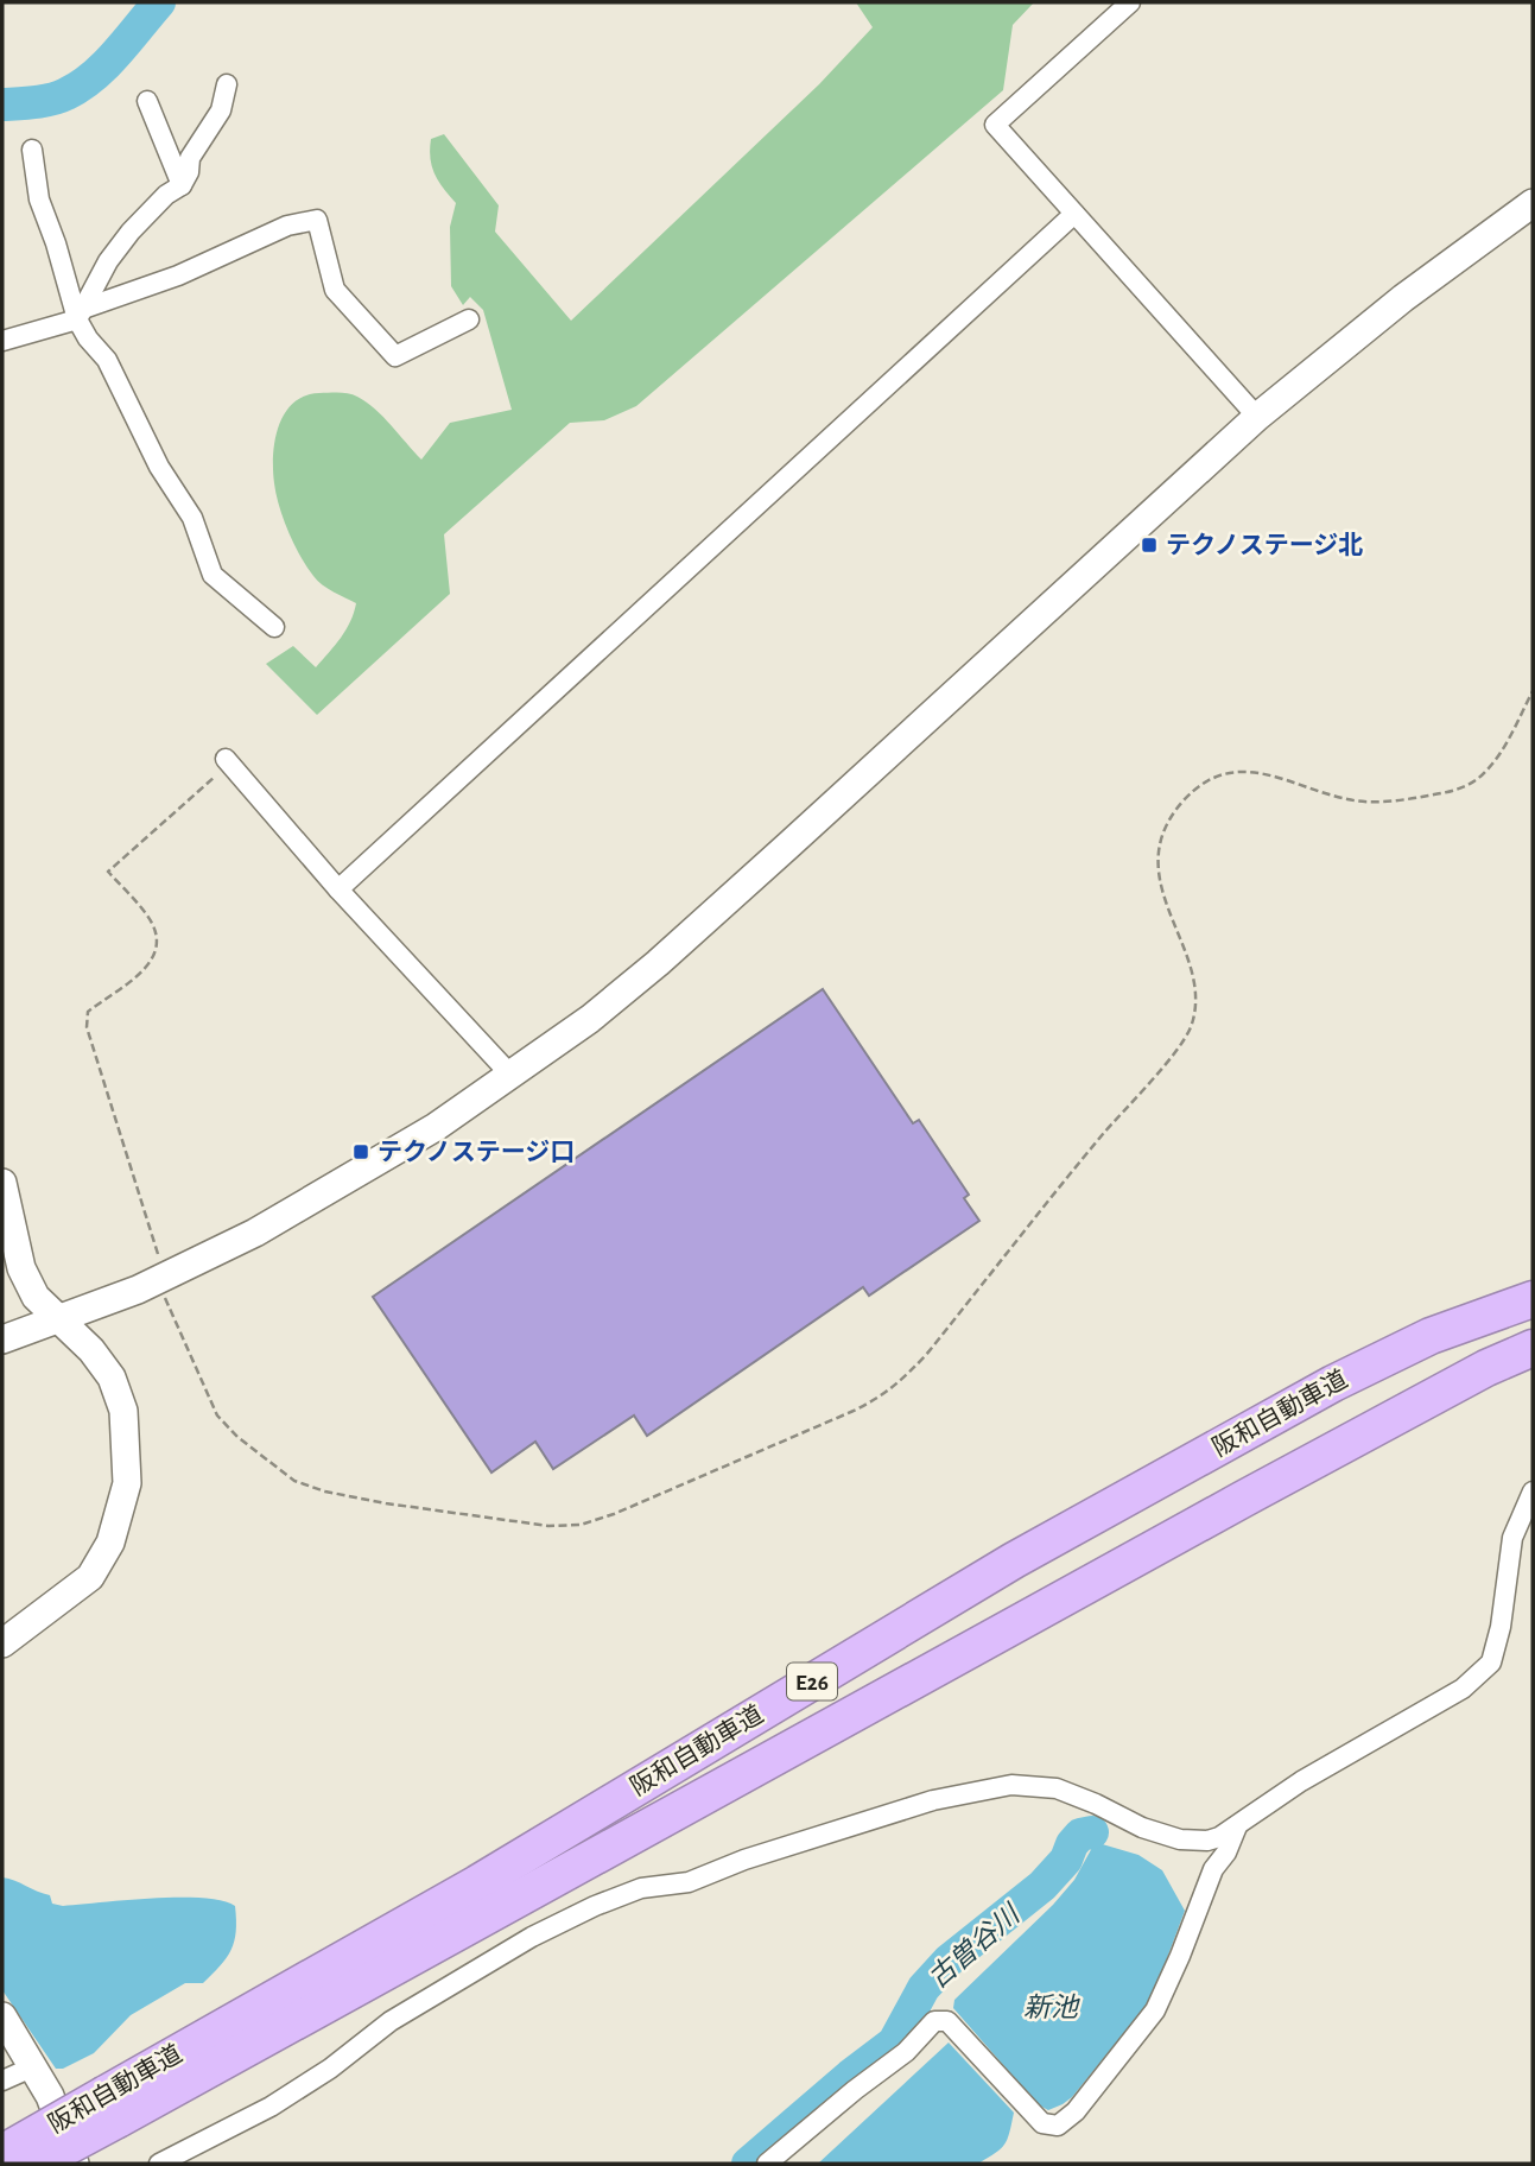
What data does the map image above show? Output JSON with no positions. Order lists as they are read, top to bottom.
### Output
{
  "streets": {
    "highway": ["阪和自動車道", "E26"]
  },
  "water": ["古曽谷川", "新池"],
  "places": {
    "transit": ["テクノステージ北", "テクノステージ口"]
  }
}
